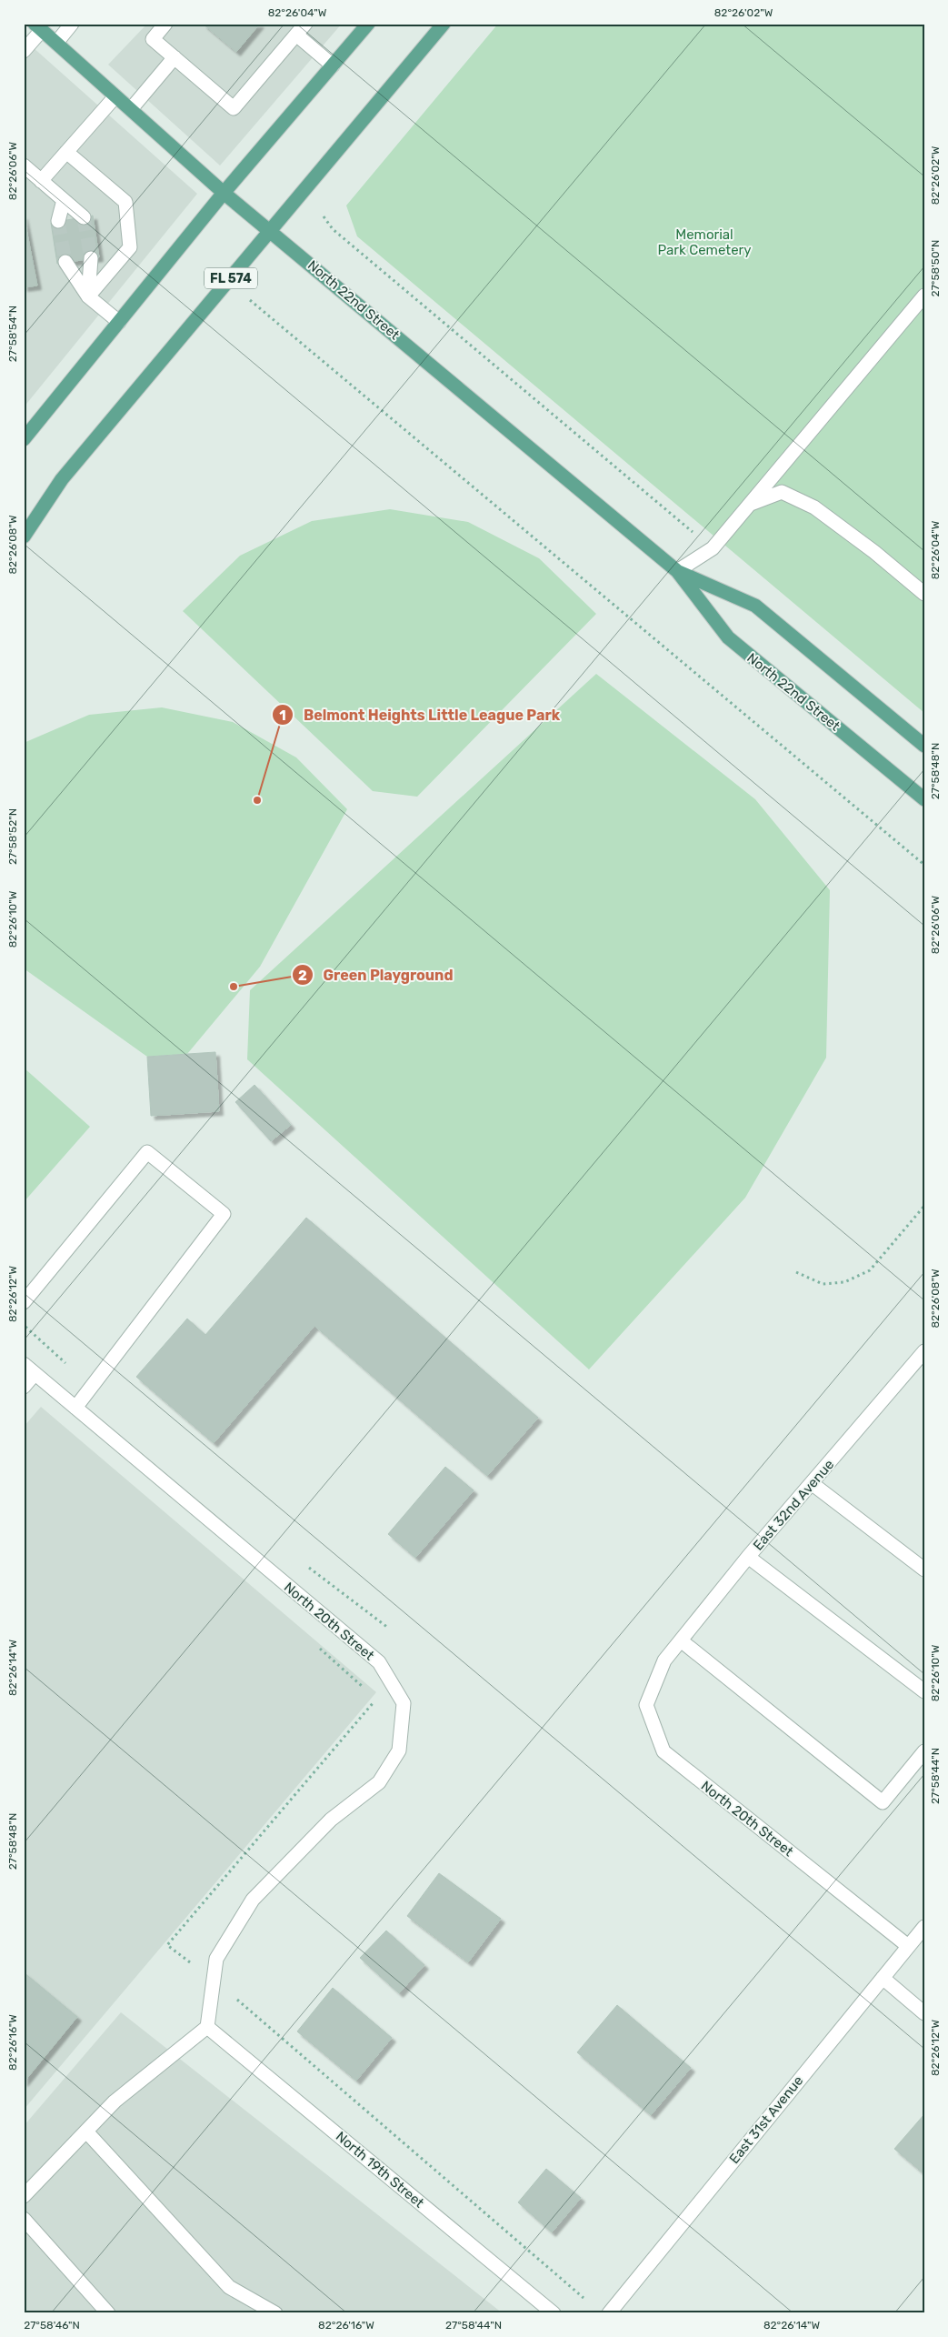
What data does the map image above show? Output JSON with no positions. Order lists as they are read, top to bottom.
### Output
{
  "streets": {
    "main road": ["FL 574", "North 22nd Street"],
    "street": [
      "East 32nd Avenue",
      "North 20th Street",
      "East 31st Avenue",
      "North 19th Street"
    ]
  },
  "crossings": [
    ["FL 574", "North 22nd Street"],
    ["East 32nd Avenue", "North 20th Street"],
    ["North 20th Street", "East 31st Avenue"],
    ["North 20th Street", "North 19th Street"]
  ],
  "parks": ["Memorial Park Cemetery"],
  "places": ["Belmont Heights Little League Park", "Green Playground"],
  "coordinates": [
    "82°26'04\"W",
    "82°26'02\"W",
    "82°26'06\"W",
    "27°58'50\"N",
    "27°58'54\"N",
    "82°26'08\"W",
    "27°58'48\"N",
    "27°58'52\"N",
    "82°26'10\"W",
    "82°26'12\"W",
    "82°26'14\"W",
    "27°58'44\"N",
    "82°26'16\"W",
    "27°58'46\"N"
  ]
}
